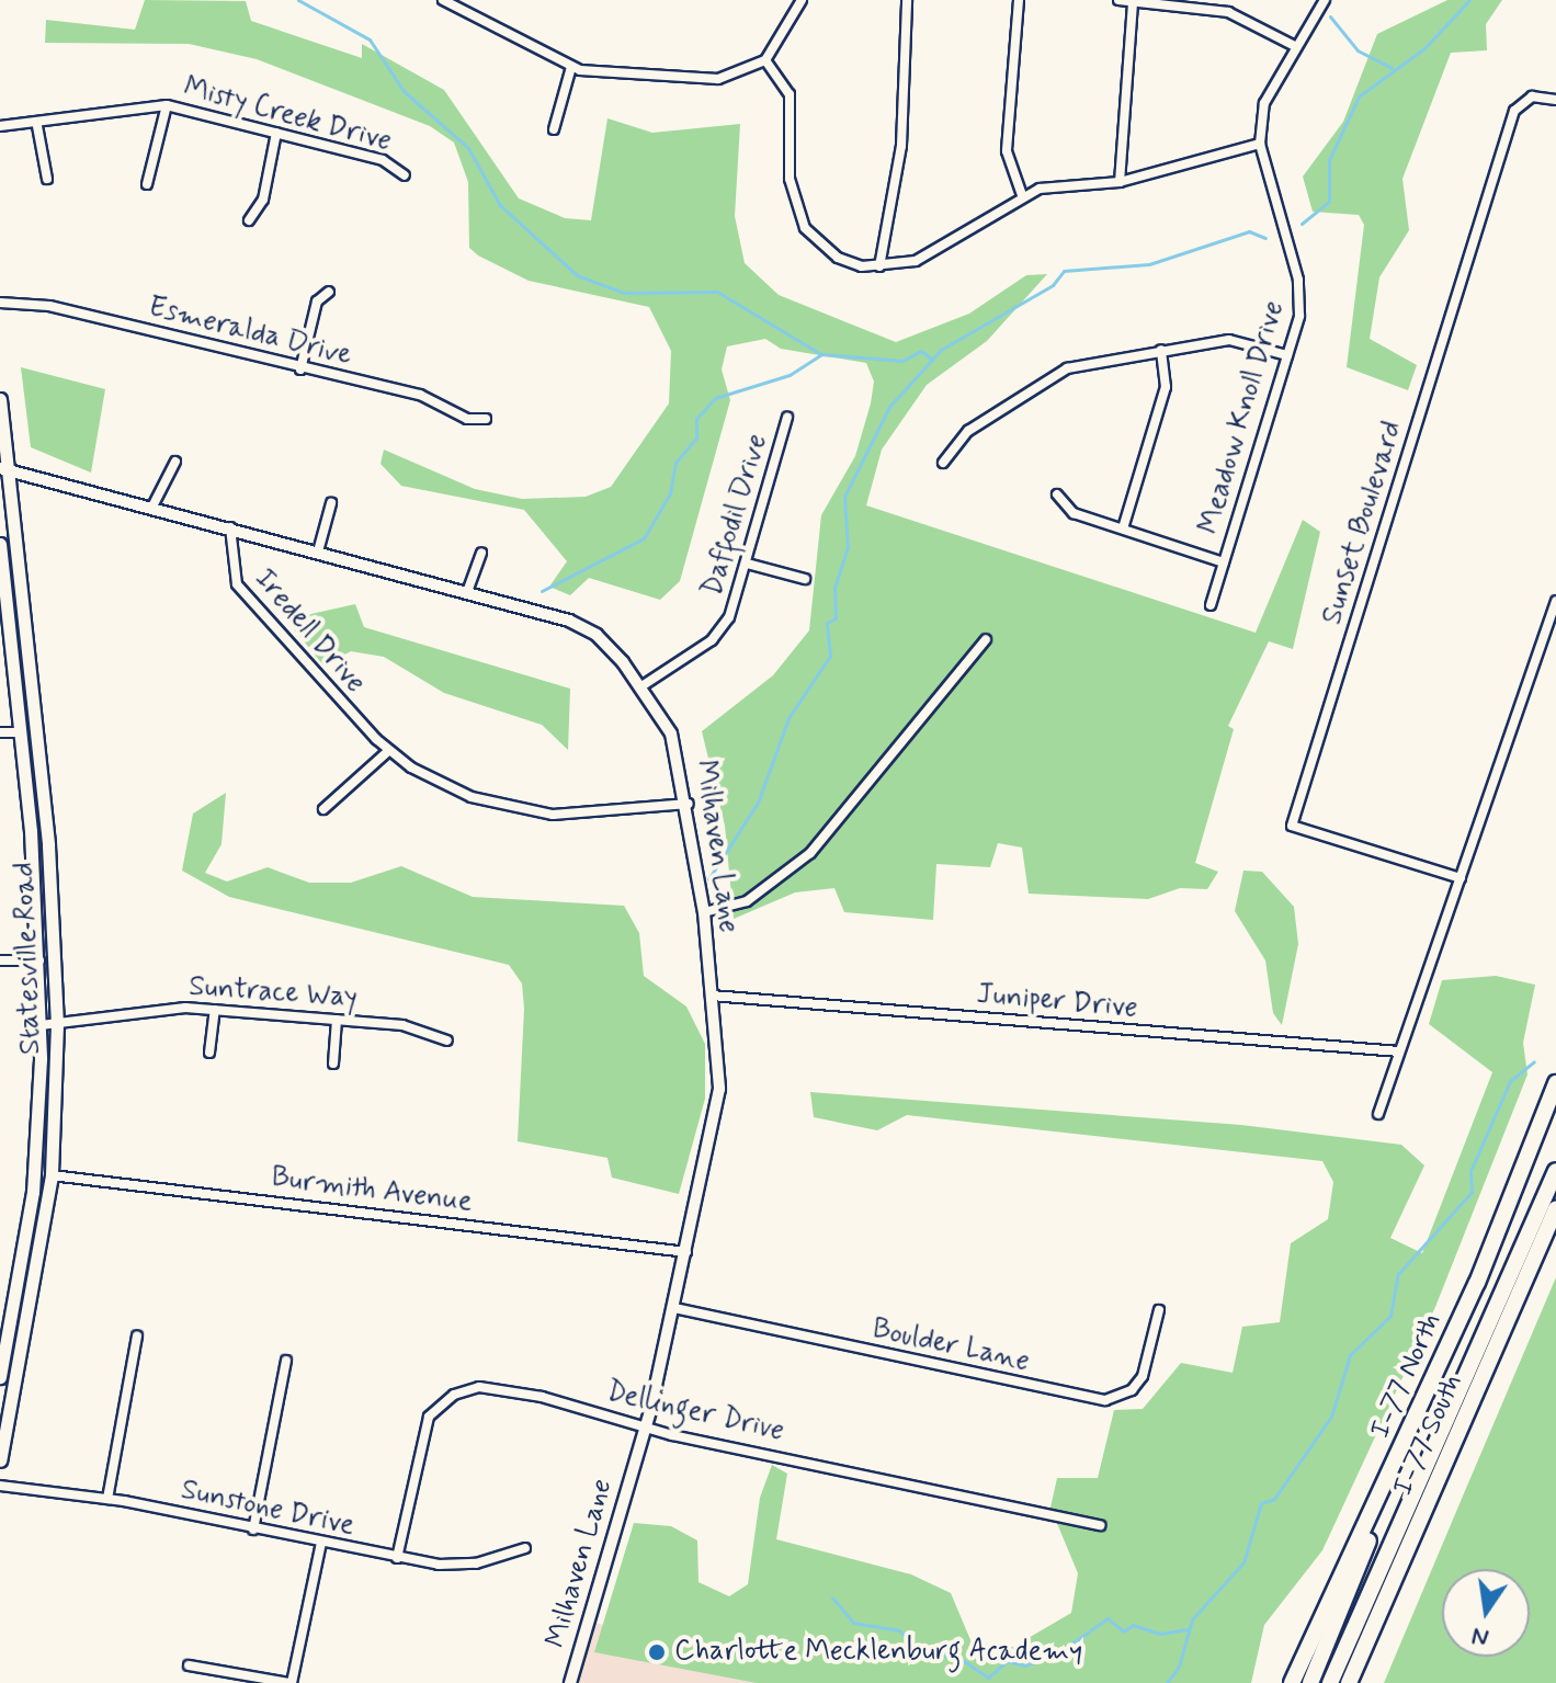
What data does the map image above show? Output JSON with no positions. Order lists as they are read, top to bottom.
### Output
{
  "streets": {
    "highway": ["I-77 North", "I-77 South"],
    "main road": ["Statesville Road"],
    "street": [
      "Misty Creek Drive",
      "Esmeralda Drive",
      "Meadow Knoll Drive",
      "Daffodil Drive",
      "Sunset Boulevard",
      "Iredell Drive",
      "Milhaven Lane",
      "Suntrace Way",
      "Juniper Drive",
      "Burmith Avenue",
      "Boulder Lane",
      "Dellinger Drive",
      "Sunstone Drive"
    ]
  },
  "crossings": [
    ["Daffodil Drive", "Milhaven Lane"],
    ["Iredell Drive", "Milhaven Lane"],
    ["Milhaven Lane", "Statesville Road"],
    ["Milhaven Lane", "Juniper Drive"],
    ["Milhaven Lane", "Burmith Avenue"],
    ["Milhaven Lane", "Boulder Lane"],
    ["Milhaven Lane", "Dellinger Drive"],
    ["Statesville Road", "Suntrace Way"],
    ["Statesville Road", "Burmith Avenue"],
    ["Dellinger Drive", "Sunstone Drive"]
  ],
  "places": ["Charlotte Mecklenburg Academy"],
  "north": "bottom"
}
